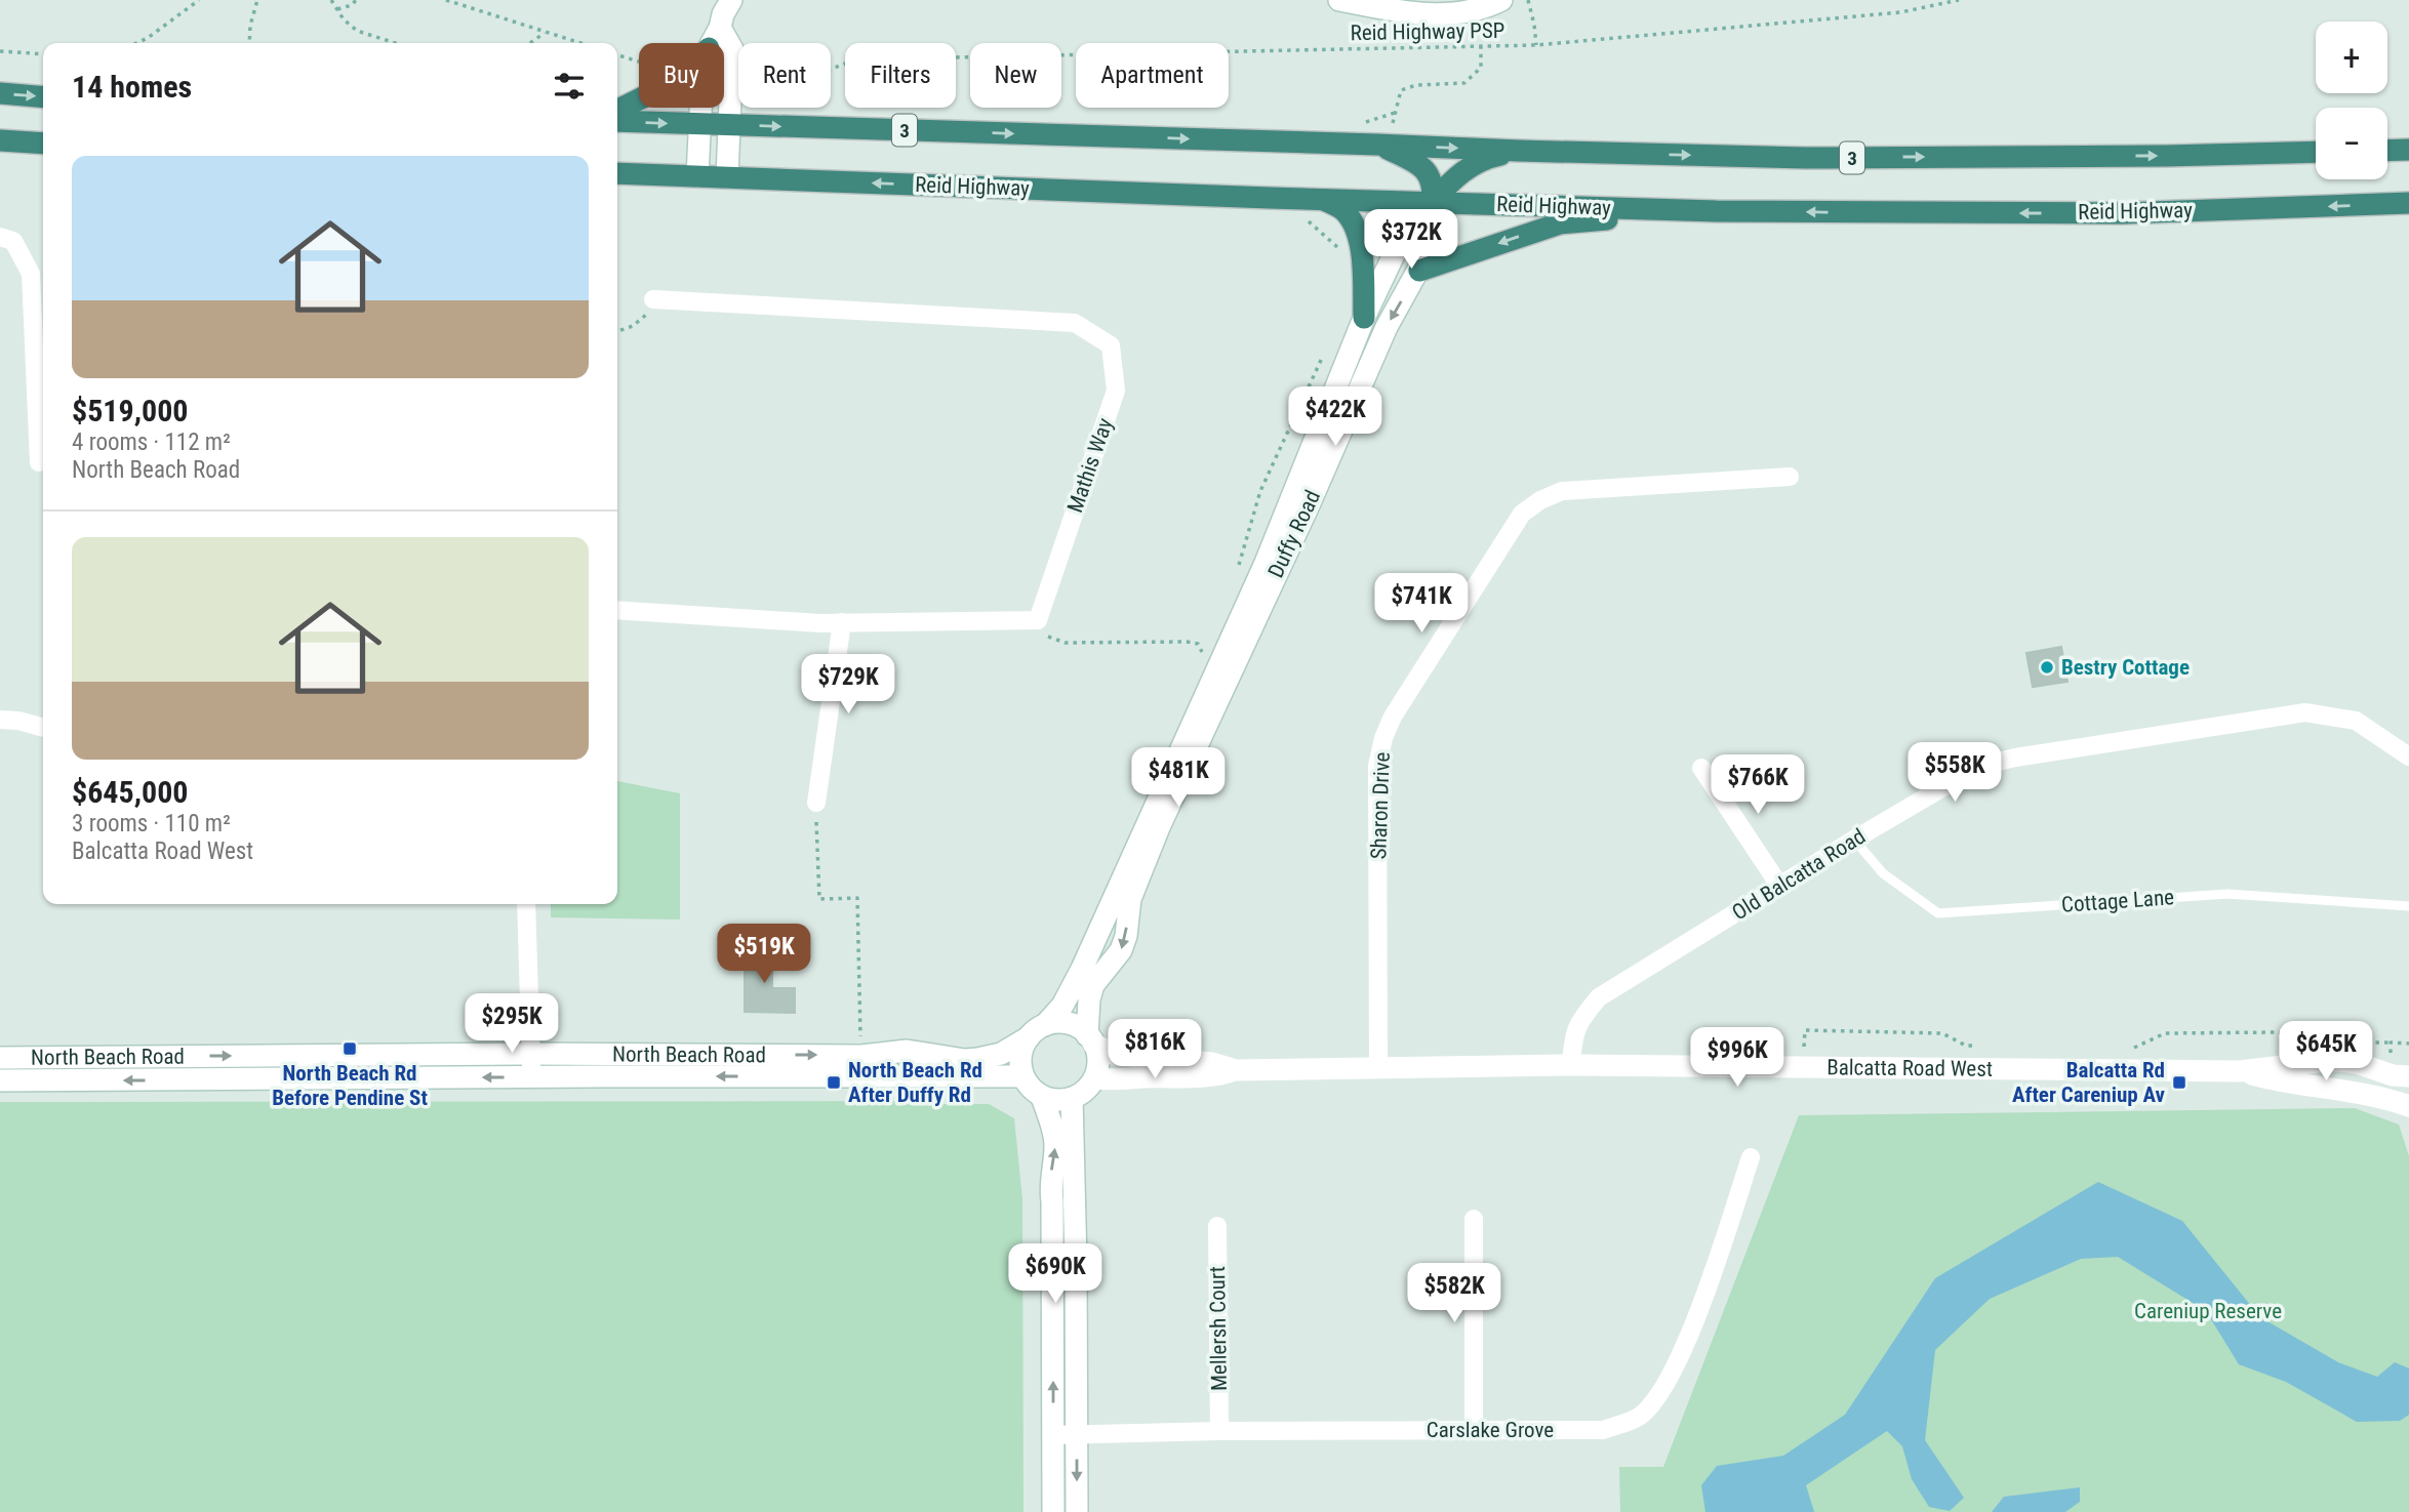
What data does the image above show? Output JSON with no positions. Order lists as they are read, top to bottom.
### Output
{
  "streets": {
    "highway": ["3", "Reid Highway"],
    "main road": ["Duffy Road", "North Beach Road", "Balcatta Road West"],
    "street": [
      "Mathis Way",
      "Sharon Drive",
      "Old Balcatta Road",
      "Mellersh Court",
      "Carslake Grove"
    ],
    "lane": ["Cottage Lane"],
    "path": ["Reid Highway PSP"]
  },
  "crossings": [
    ["Reid Highway", "Duffy Road"],
    ["Duffy Road", "North Beach Road"],
    ["Duffy Road", "Balcatta Road West"],
    ["Sharon Drive", "Balcatta Road West"],
    ["Old Balcatta Road", "Cottage Lane"],
    ["Old Balcatta Road", "Balcatta Road West"],
    ["North Beach Road", "Balcatta Road West"],
    ["Mellersh Court", "Carslake Grove"]
  ],
  "parks": ["Careniup Reserve"],
  "places": {
    "other": ["Bestry Cottage"],
    "transit": ["North Beach Rd Before Pendine St", "North Beach Rd After Duffy Rd", "Balcatta Rd After Careniup Av"]
  },
  "page": {
    "map_buttons": ["+", "−"],
    "chip": [
      "Buy",
      "Rent",
      "Filters",
      "New",
      "Apartment"
    ],
    "heading": "14 homes",
    "list": [
      {
        "name": "$519,000",
        "note": "4 rooms · 112 m² · North Beach Road"
      },
      {
        "name": "$645,000",
        "note": "3 rooms · 110 m² · Balcatta Road West"
      }
    ],
    "price": [
      "$372K",
      "$422K",
      "$741K",
      "$729K",
      "$558K",
      "$481K",
      "$766K",
      "$519K",
      "$295K",
      "$816K",
      "$645K",
      "$996K",
      "$690K",
      "$582K"
    ]
  }
}
